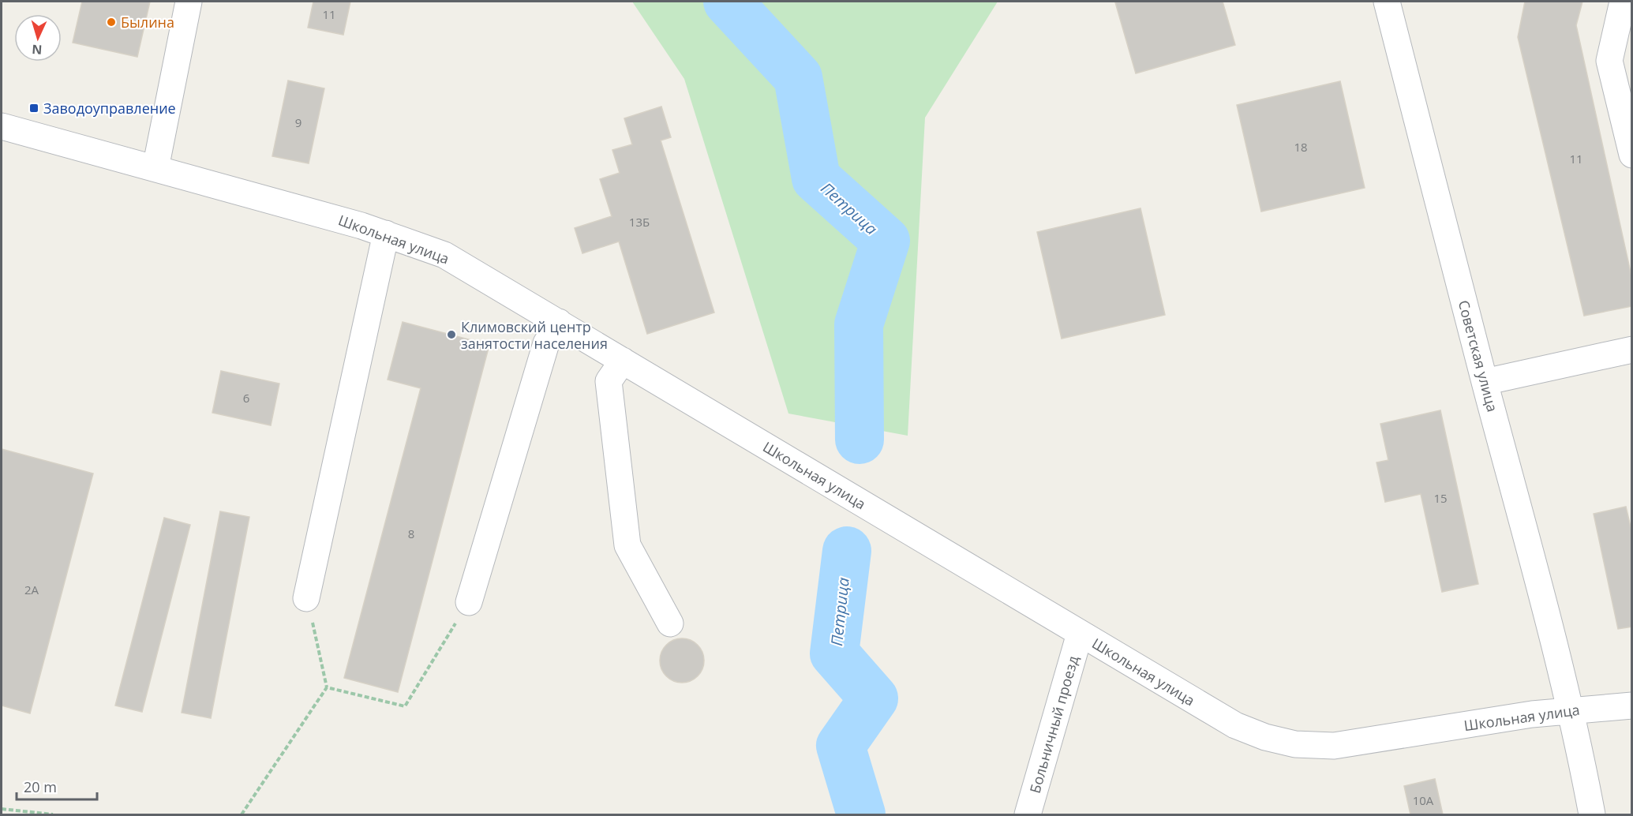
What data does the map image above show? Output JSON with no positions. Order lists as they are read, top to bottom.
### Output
{
  "streets": {
    "street": ["Школьная улица", "Советская улица", "Больничный проезд"]
  },
  "crossings": [
    ["Школьная улица", "Советская улица"],
    ["Школьная улица", "Больничный проезд"]
  ],
  "water": ["Петрица"],
  "places": {
    "other": ["Былина", "Климовский центр занятости населения"],
    "transit": ["Заводоуправление"]
  },
  "house_numbers": [
    "11",
    "9",
    "18",
    "11",
    "13Б",
    "6",
    "15",
    "8",
    "2А",
    "10А"
  ],
  "scale_bar": "20 m",
  "north": "bottom"
}
